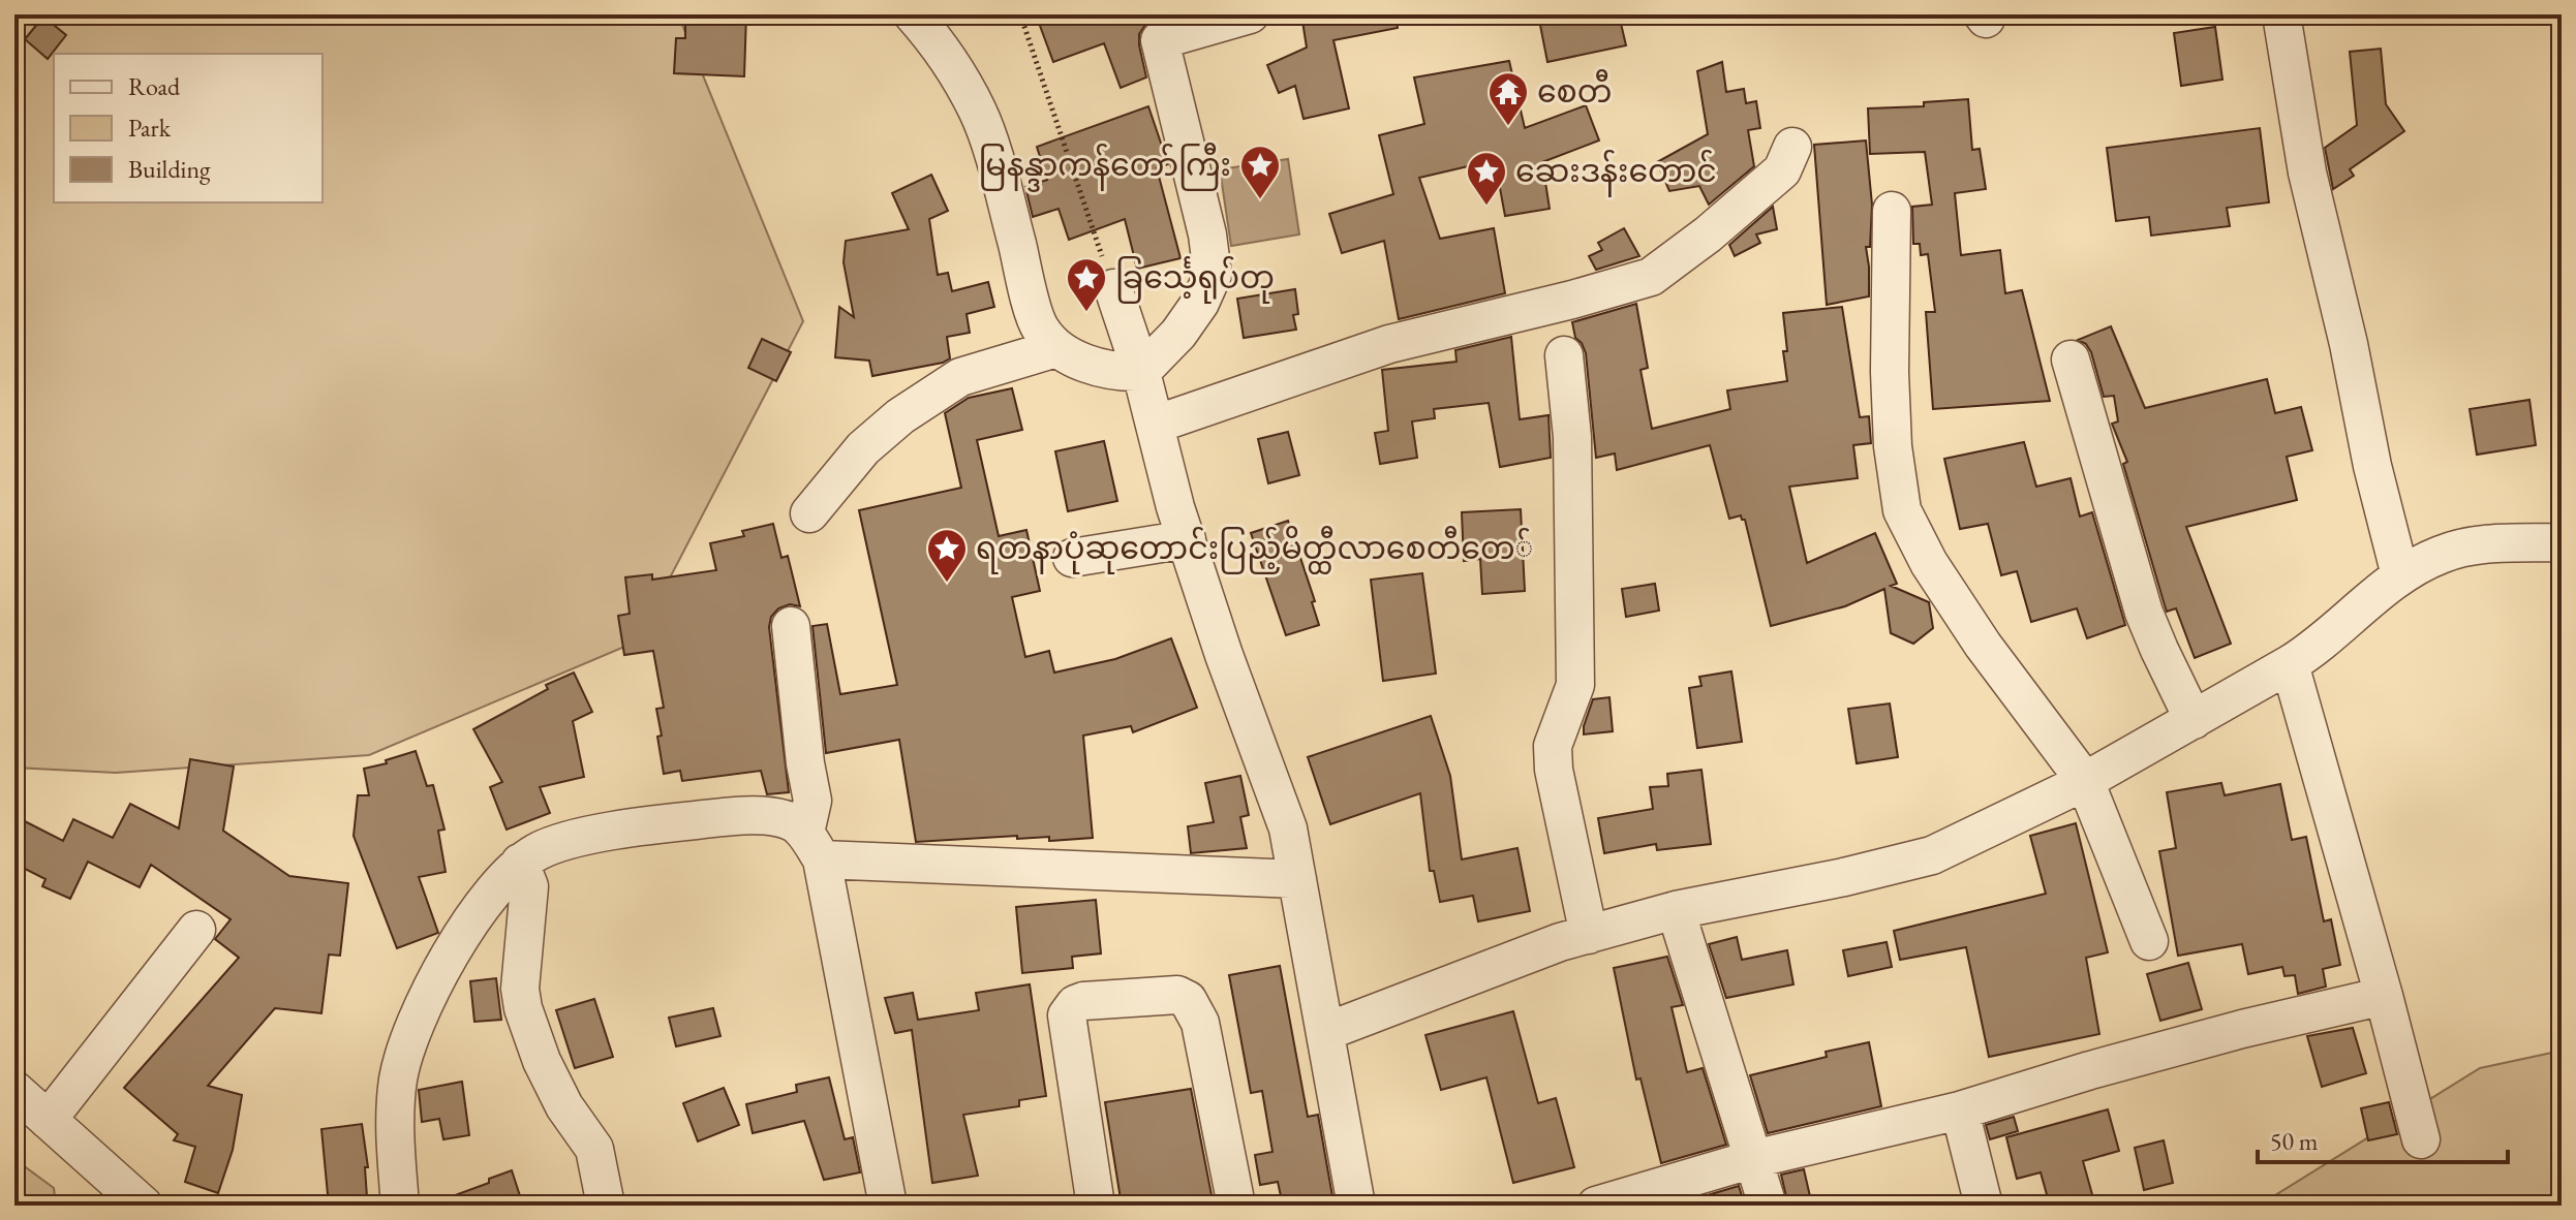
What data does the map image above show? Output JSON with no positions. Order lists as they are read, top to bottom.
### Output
{
  "places": {
    "temple": ["စေတီ"],
    "place": [
      "မြနန္ဒာကန်တော်ကြီး",
      "ဆေးဒန်းတောင်",
      "ခြင်္သေ့ရုပ်တု",
      "ရတနာပုံဆုတောင်းပြည့်မိတ္ထီလာစေတီတေ်"
    ]
  },
  "legend": ["Road", "Park", "Building"],
  "scale_bar": "50 m"
}
